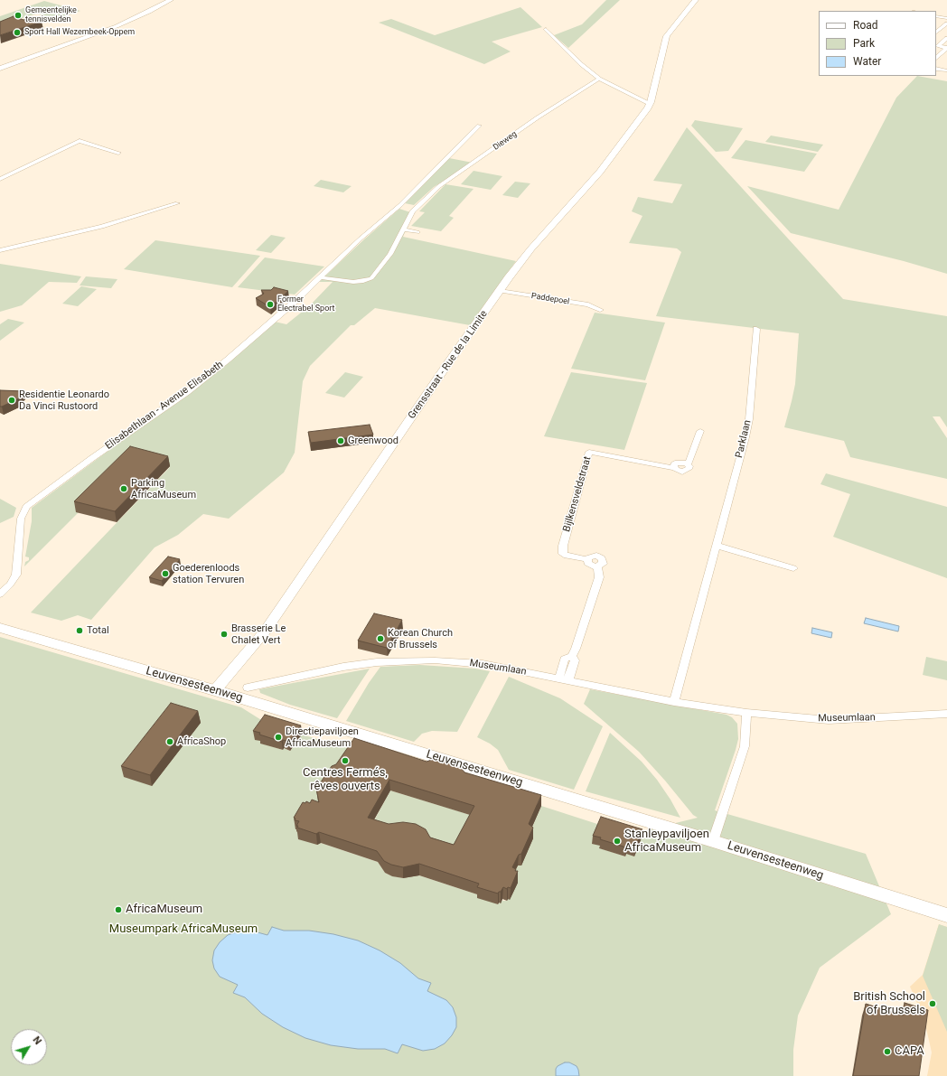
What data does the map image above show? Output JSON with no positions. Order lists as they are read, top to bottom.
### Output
{
  "streets": {
    "main road": ["Leuvensesteenweg"],
    "street": [
      "Dieweg",
      "Paddepoel",
      "Grensstraat - Rue de la Limite",
      "Elisabethlaan - Avenue Elisabeth",
      "Parklaan",
      "Bijlkensveldstraat",
      "Museumlaan"
    ]
  },
  "crossings": [
    ["Dieweg", "Elisabethlaan - Avenue Elisabeth"],
    ["Paddepoel", "Grensstraat - Rue de la Limite"],
    ["Grensstraat - Rue de la Limite", "Leuvensesteenweg"],
    ["Parklaan", "Museumlaan"],
    ["Bijlkensveldstraat", "Museumlaan"]
  ],
  "parks": ["Museumpark AfricaMuseum"],
  "places": [
    "Gemeentelijke tennisvelden",
    "Sport Hall Wezembeek-Oppem",
    "Former Electrabel Sport",
    "Residentie Leonardo Da Vinci Rustoord",
    "Greenwood",
    "Parking AfricaMuseum",
    "Goederenloods station Tervuren",
    "Total",
    "Brasserie Le Chalet Vert",
    "Korean Church of Brussels",
    "Directiepaviljoen AfricaMuseum",
    "AfricaShop",
    "Centres Fermés, rêves ouverts",
    "Stanleypaviljoen AfricaMuseum",
    "AfricaMuseum",
    "British School of Brussels",
    "CAPA"
  ],
  "legend": ["Road", "Park", "Water"],
  "north": "top right"
}
